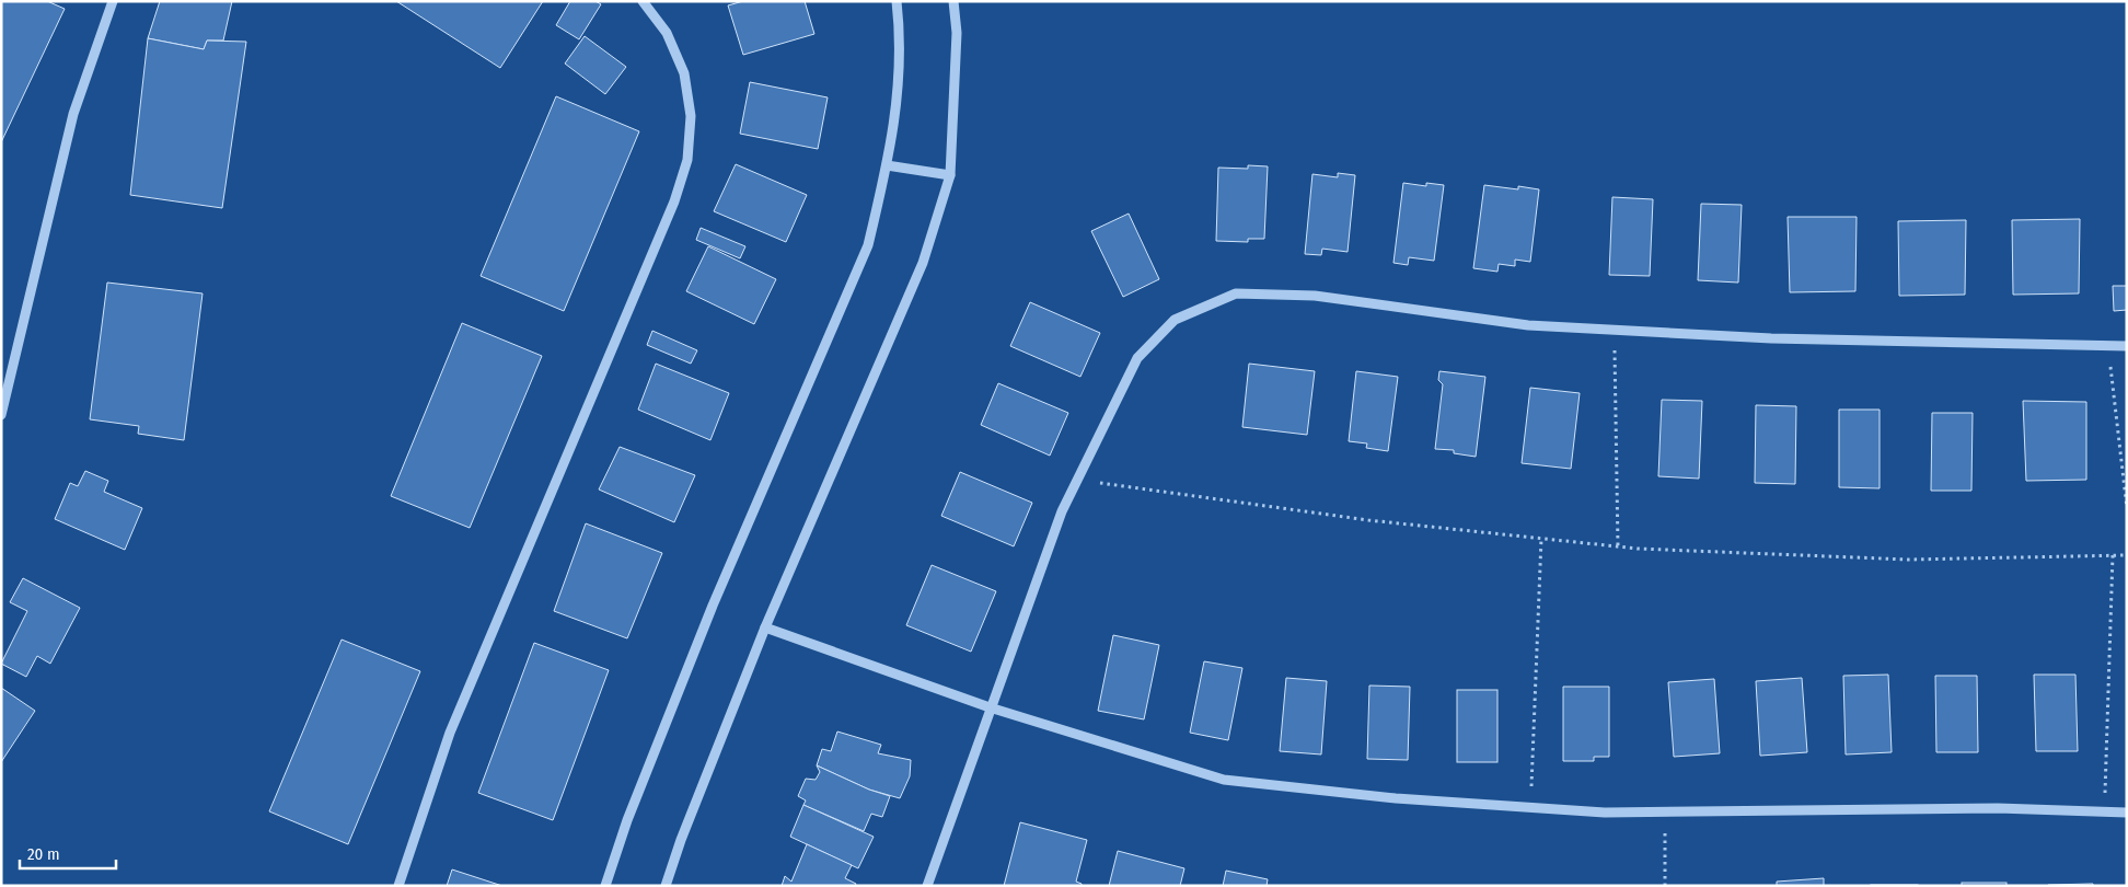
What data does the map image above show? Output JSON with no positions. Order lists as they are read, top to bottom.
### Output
{
  "scale_bar": "20 m"
}
